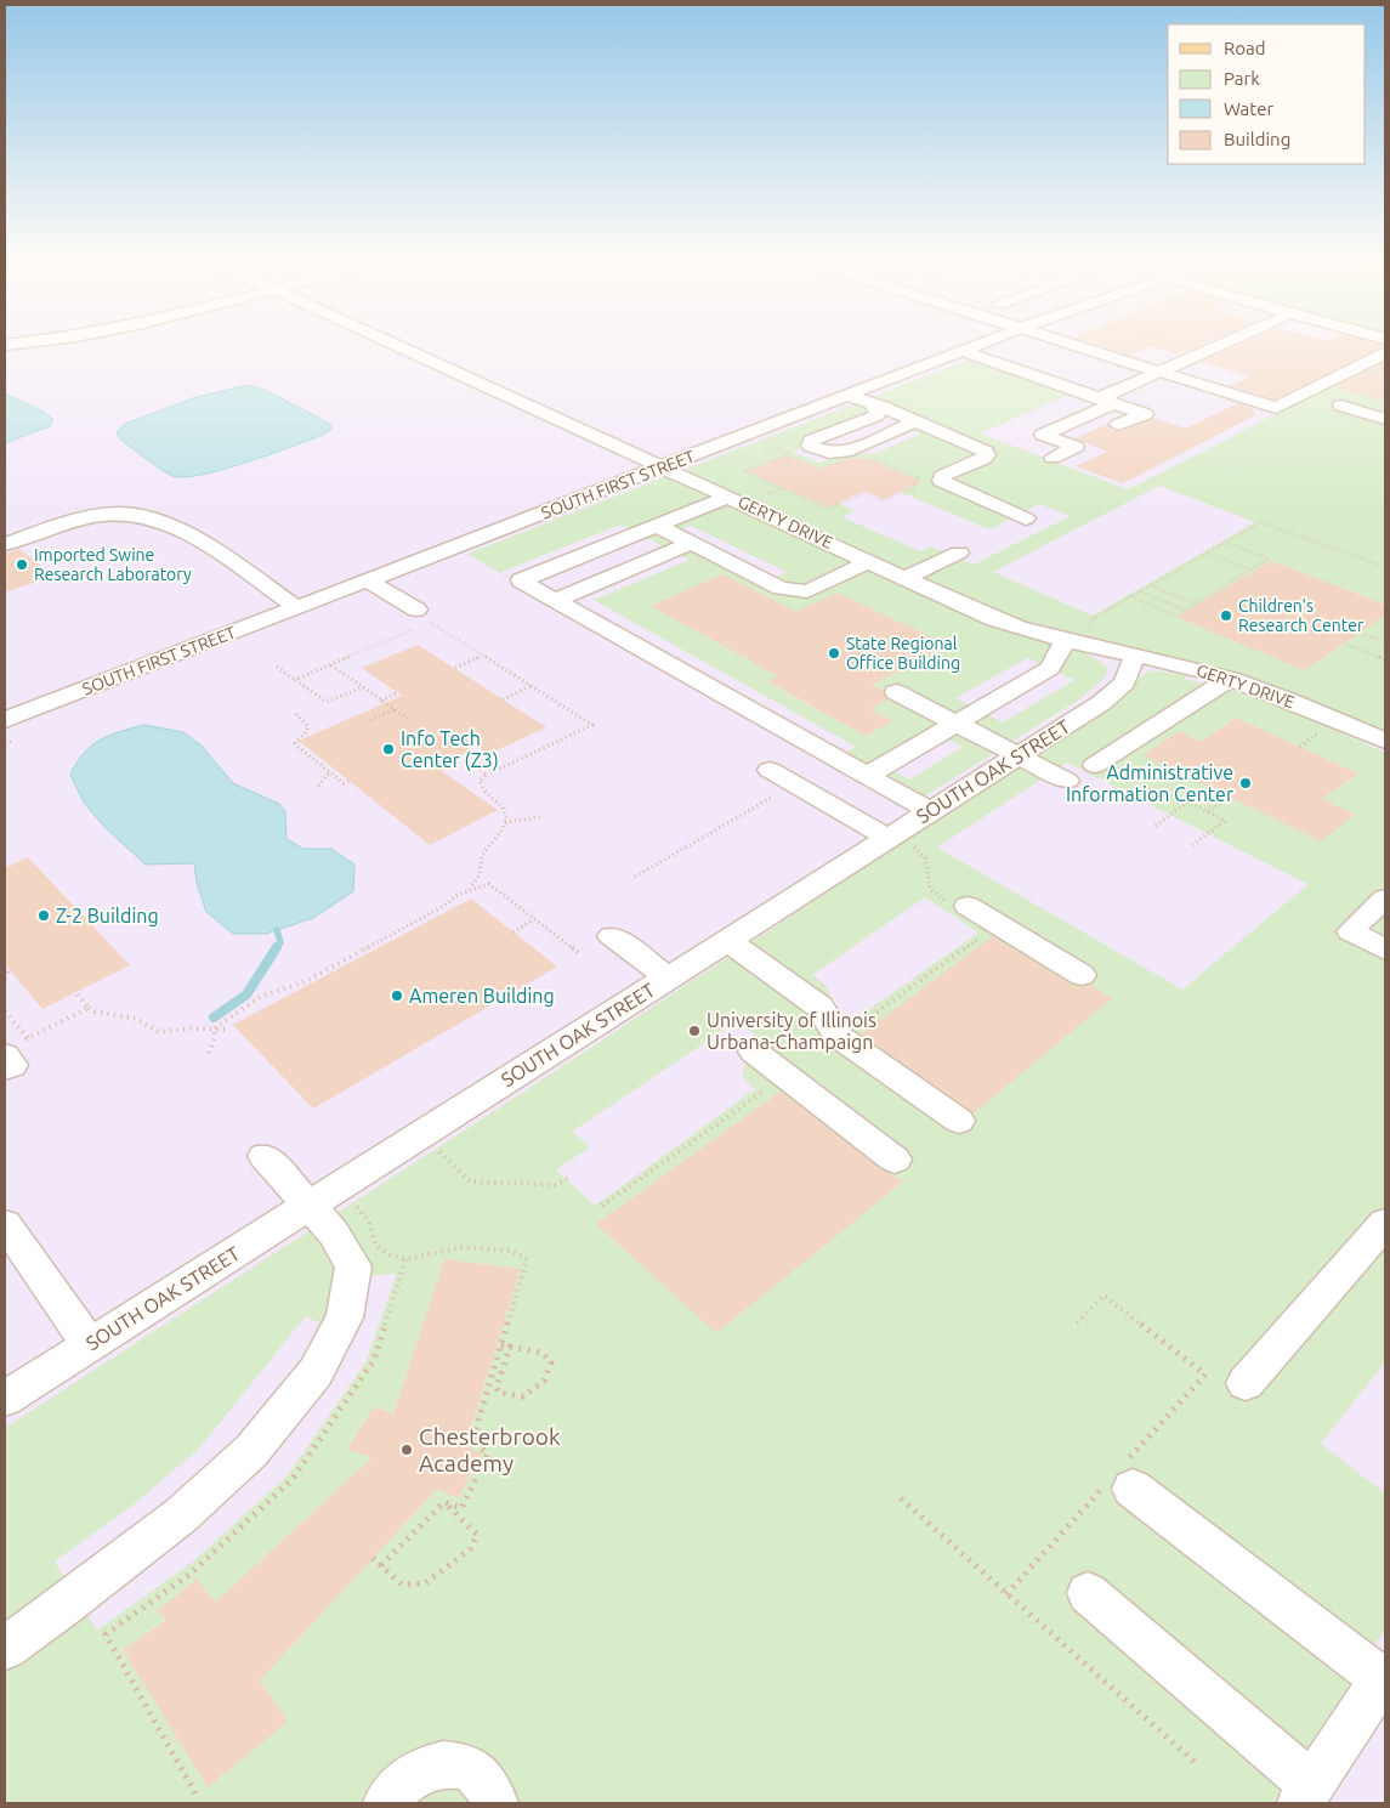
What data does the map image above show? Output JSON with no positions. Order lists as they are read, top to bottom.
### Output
{
  "streets": {
    "street": ["SOUTH FIRST STREET", "GERTY DRIVE", "SOUTH OAK STREET"]
  },
  "crossings": [
    ["SOUTH FIRST STREET", "GERTY DRIVE"],
    ["GERTY DRIVE", "SOUTH OAK STREET"]
  ],
  "places": [
    "Imported Swine Research Laboratory",
    "Children's Research Center",
    "State Regional Office Building",
    "Info Tech Center (Z3)",
    "Administrative Information Center",
    "Z-2 Building",
    "Ameren Building",
    "University of Illinois Urbana-Champaign",
    "Chesterbrook Academy"
  ],
  "legend": [
    "Road",
    "Park",
    "Water",
    "Building"
  ]
}
